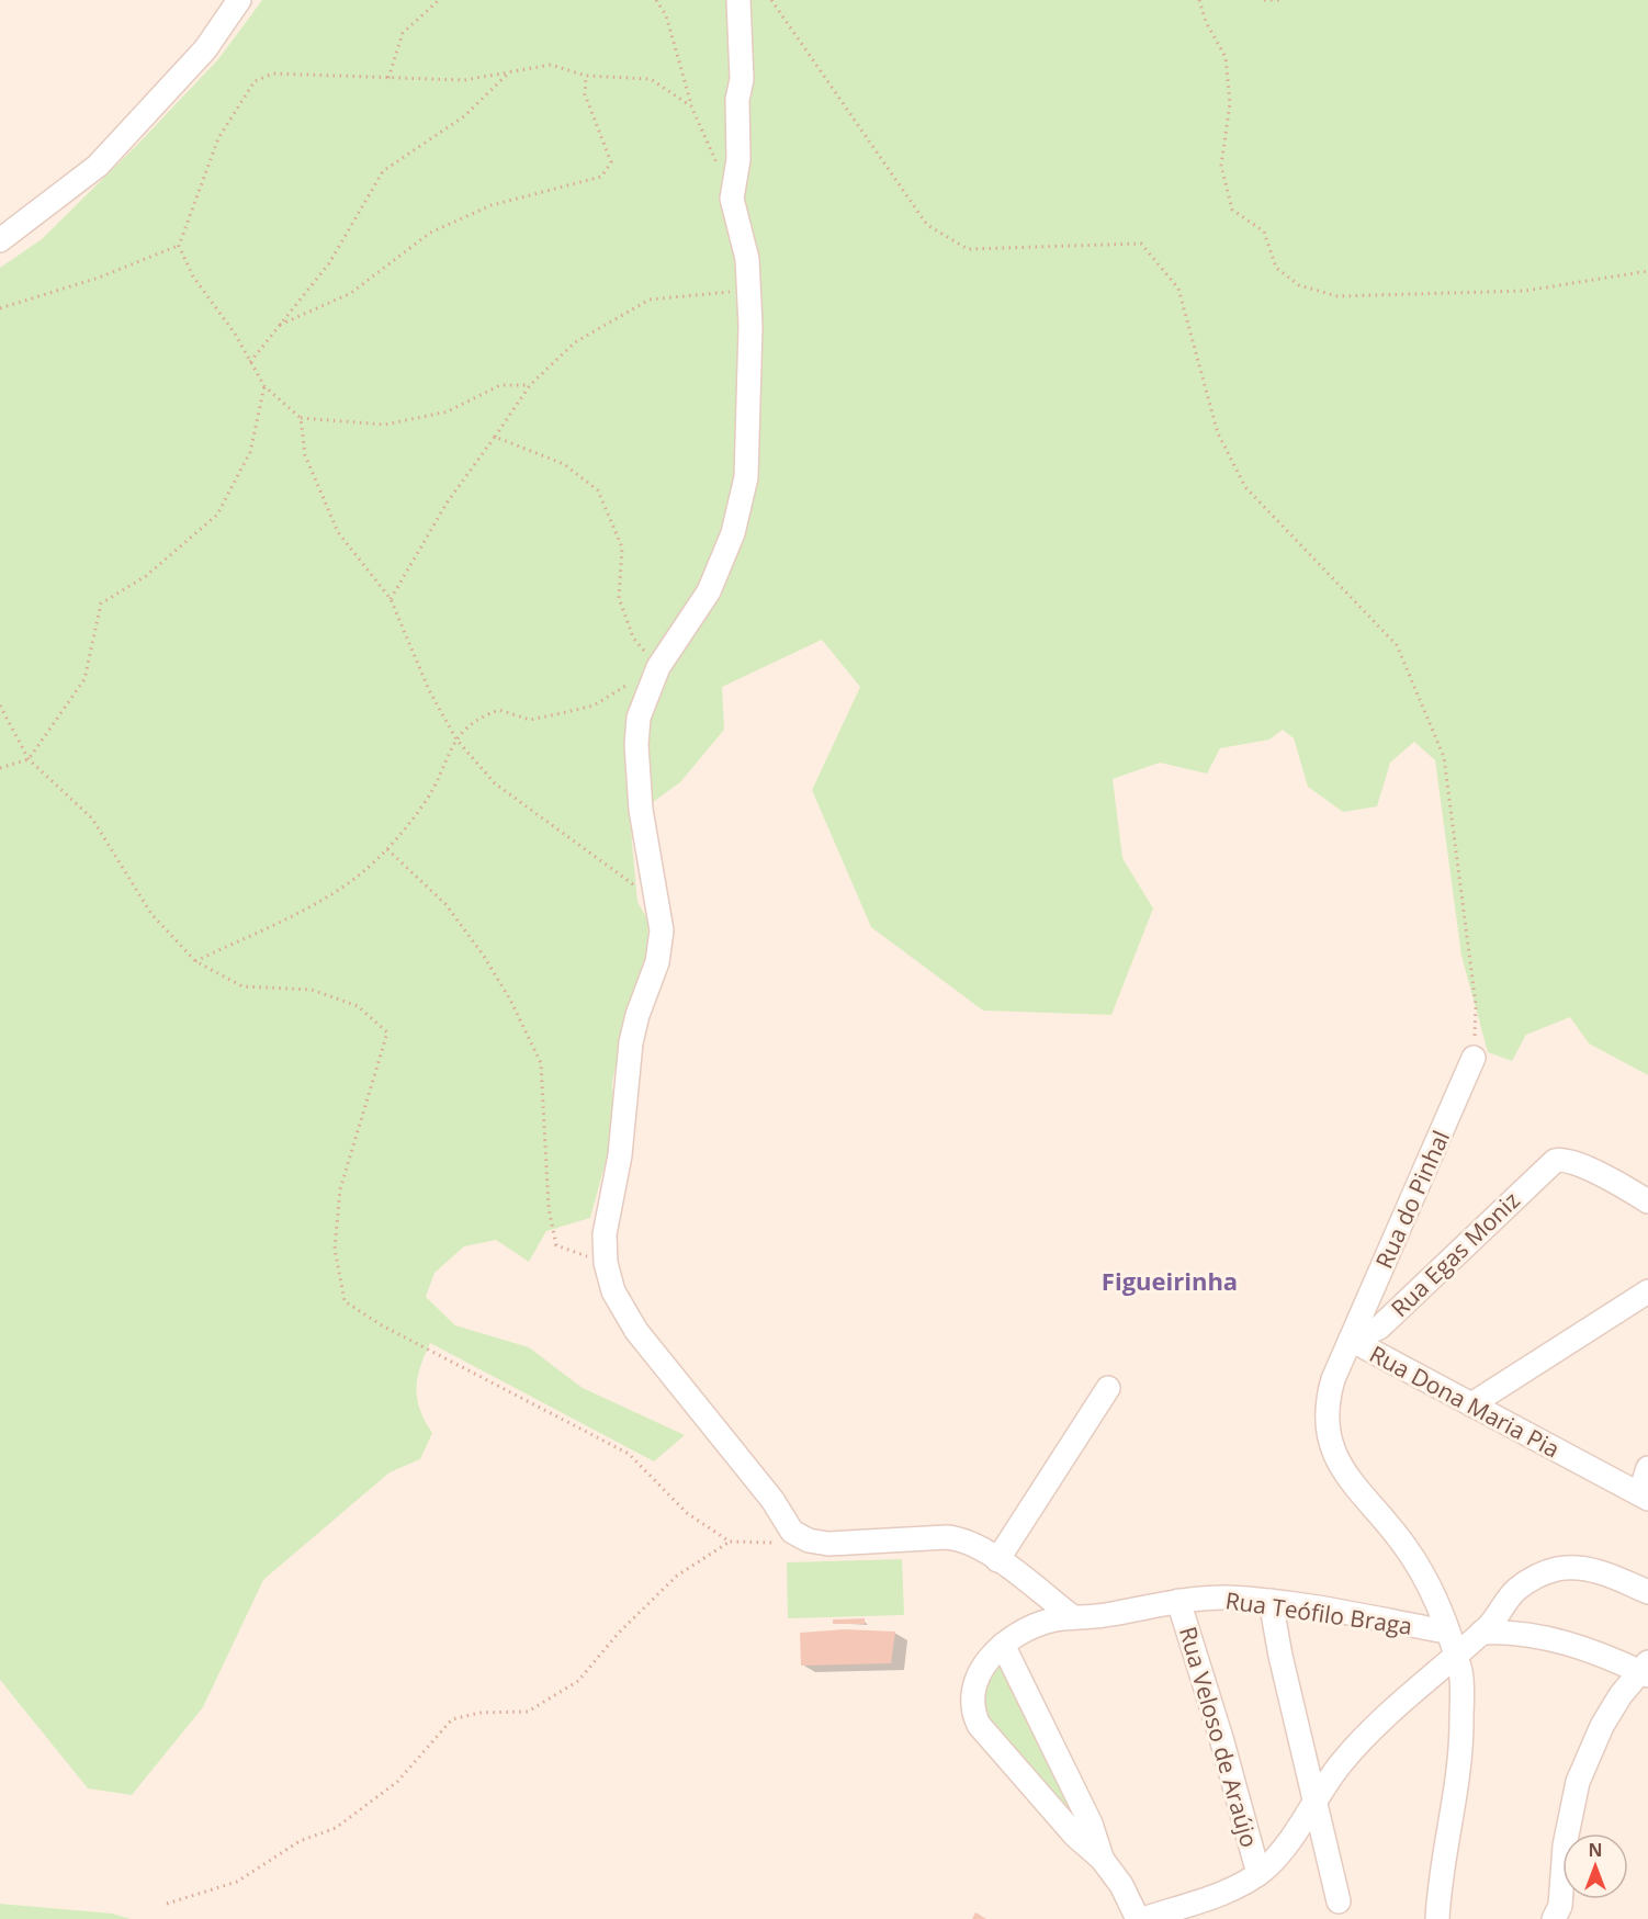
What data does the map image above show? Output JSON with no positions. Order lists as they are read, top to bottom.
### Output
{
  "streets": {
    "street": [
      "Rua do Pinhal",
      "Rua Egas Moniz",
      "Rua Dona Maria Pia",
      "Rua Teófilo Braga",
      "Rua Veloso de Araújo"
    ]
  },
  "crossings": [
    ["Rua do Pinhal", "Rua Egas Moniz"],
    ["Rua do Pinhal", "Rua Dona Maria Pia"],
    ["Rua Egas Moniz", "Rua Dona Maria Pia"],
    ["Rua Dona Maria Pia", "Rua Teófilo Braga"],
    ["Rua Teófilo Braga", "Rua Veloso de Araújo"]
  ],
  "districts": ["Figueirinha"],
  "north": "top"
}
